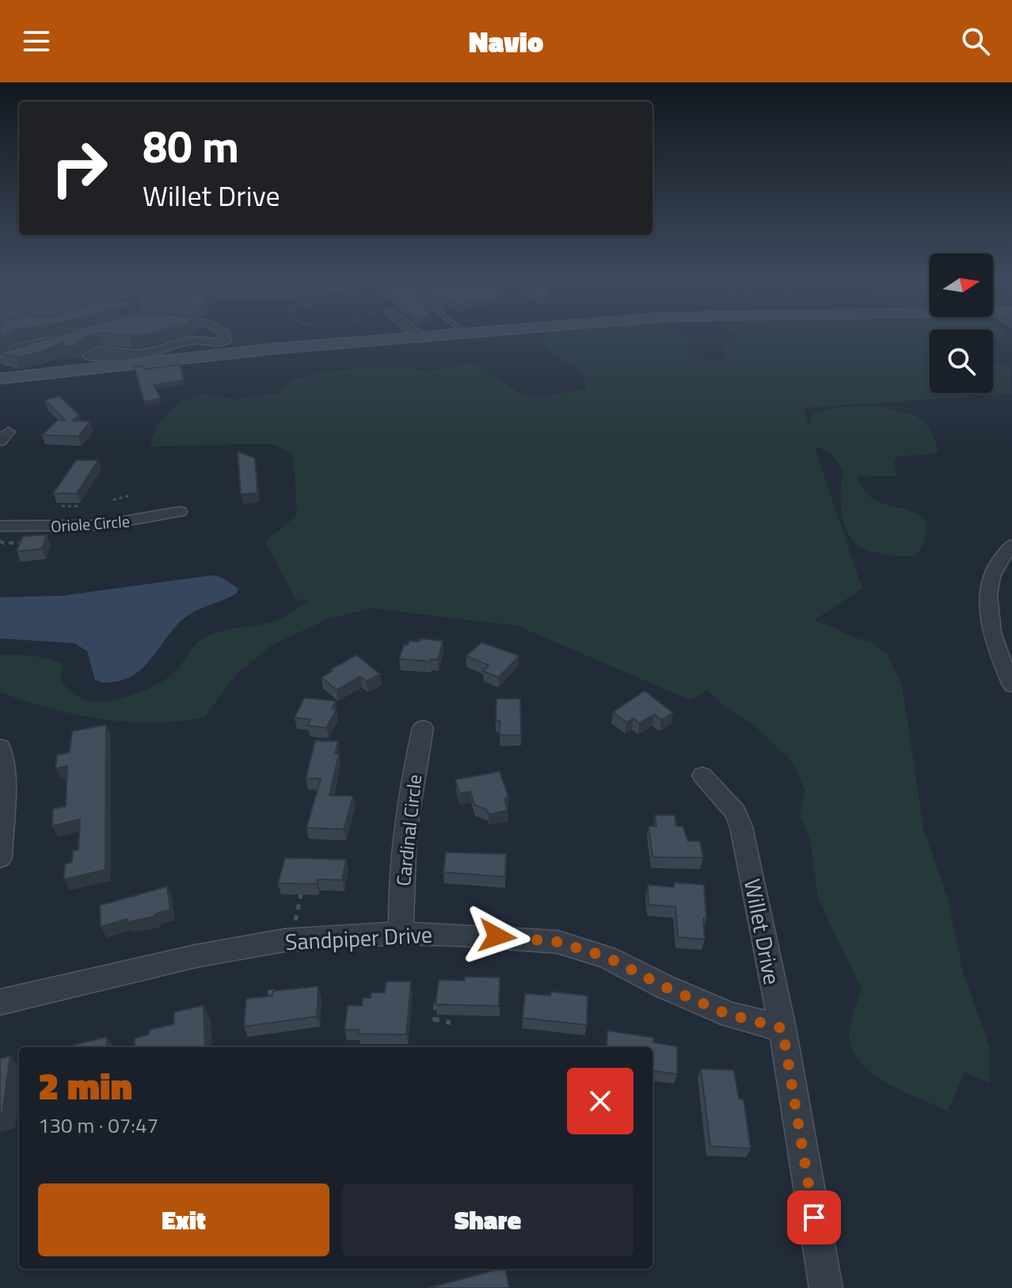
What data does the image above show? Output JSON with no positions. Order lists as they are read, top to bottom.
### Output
{
  "streets": {
    "street": [
      "Oriole Circle",
      "Cardinal Circle",
      "Willet Drive",
      "Sandpiper Drive"
    ]
  },
  "crossings": [
    ["Cardinal Circle", "Sandpiper Drive"],
    ["Willet Drive", "Sandpiper Drive"]
  ],
  "north": "right",
  "page": {
    "header": "Navio",
    "turn": ["80 m", "Willet Drive"],
    "heading": ["2 min", "130 m · 07:47"],
    "buttons": ["Exit", "Share"]
  }
}
